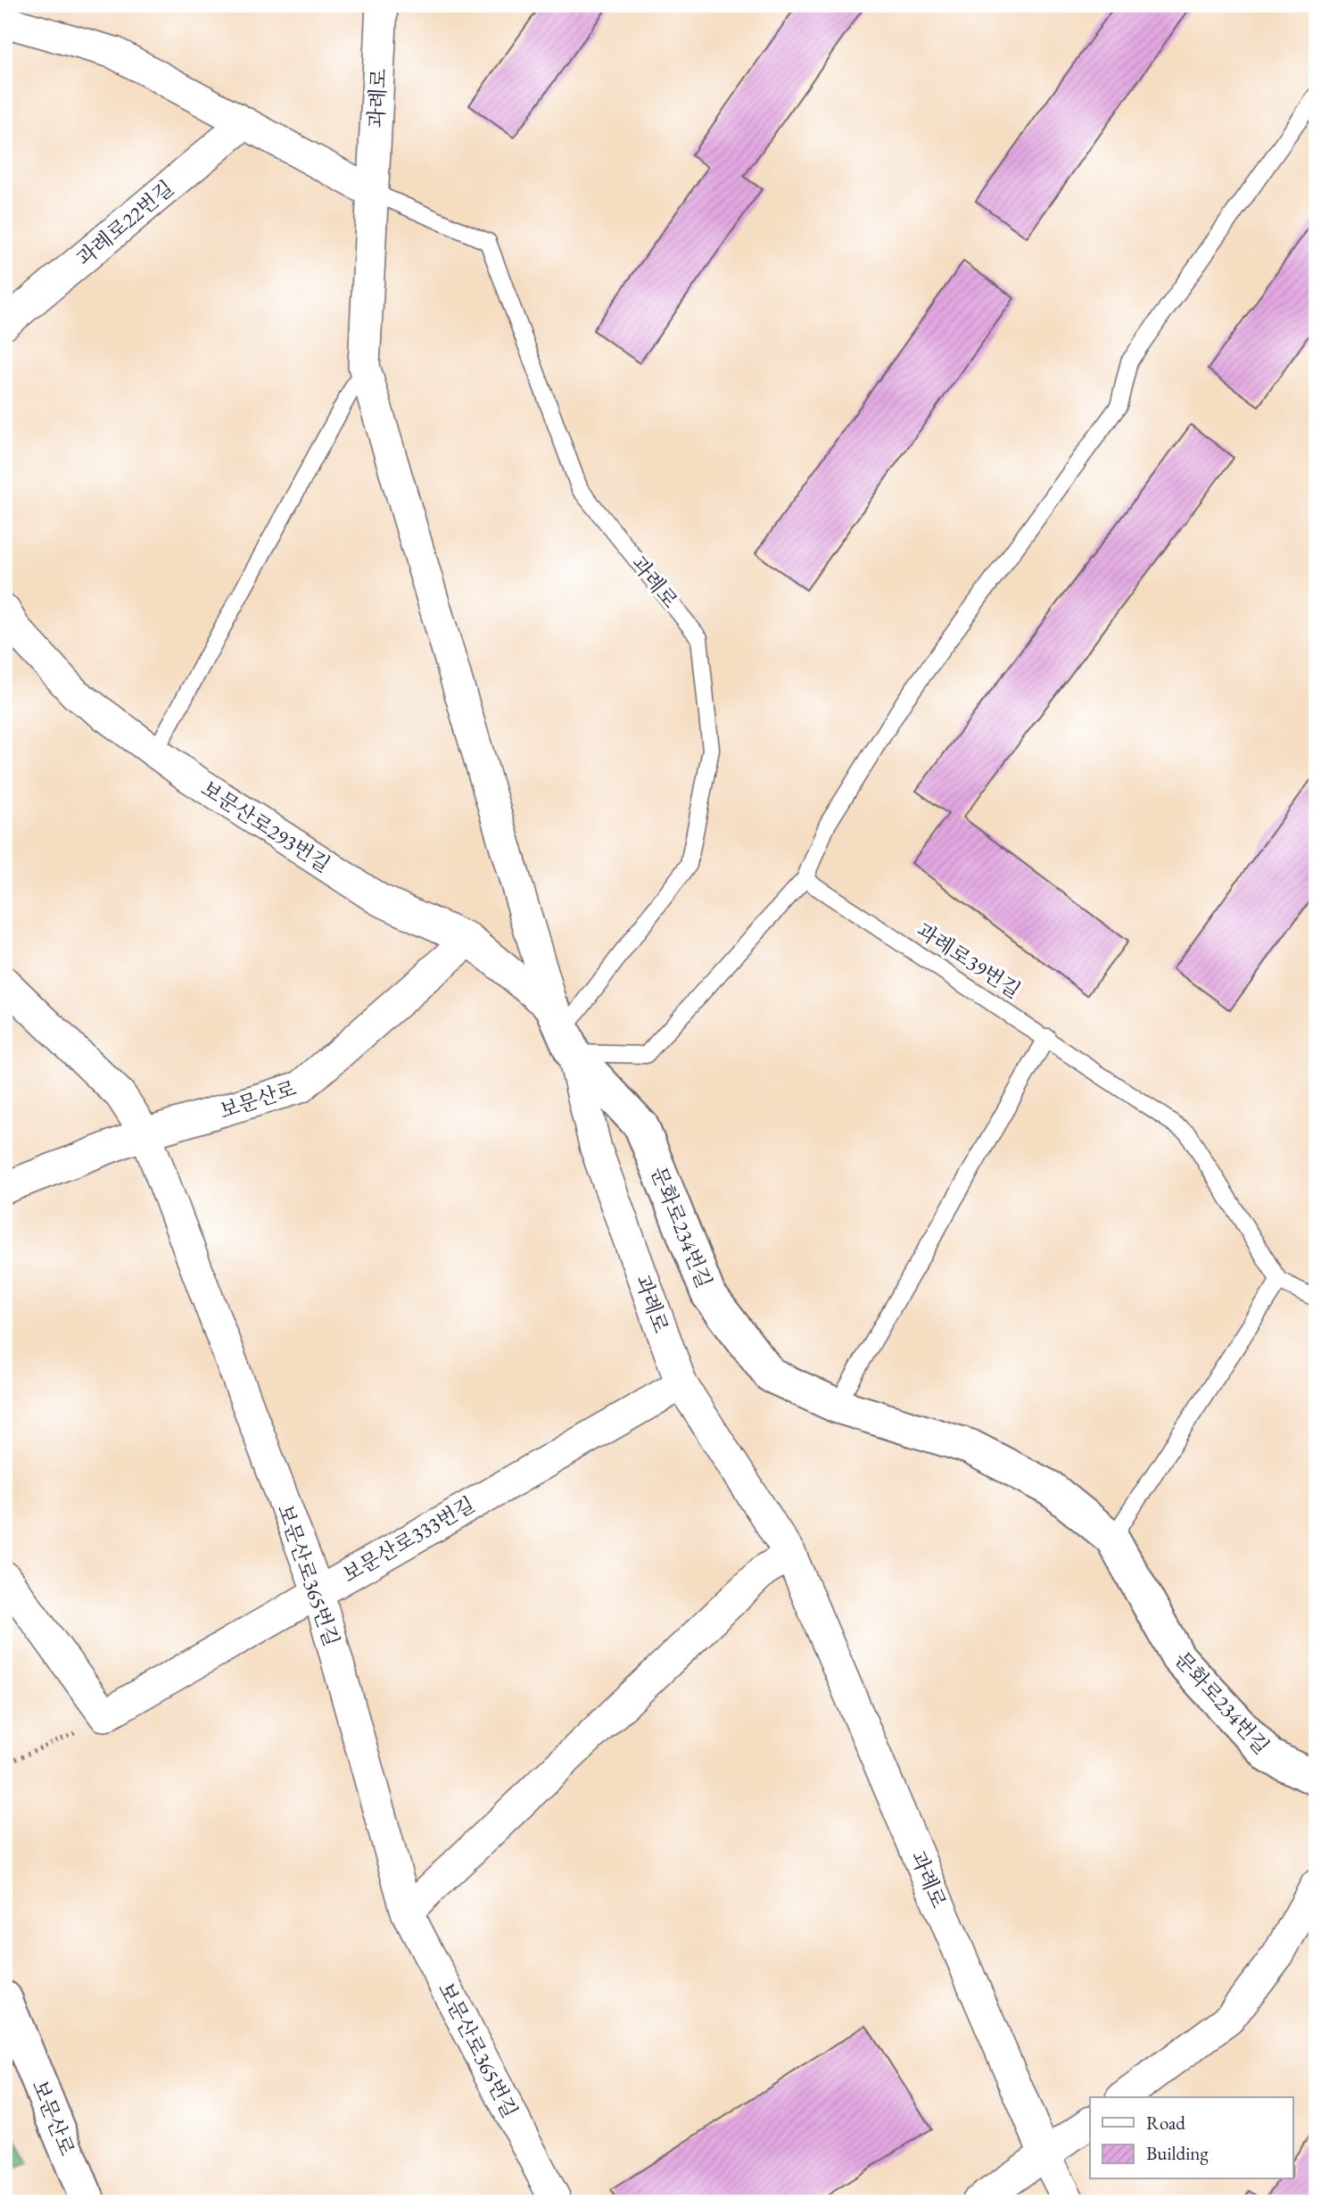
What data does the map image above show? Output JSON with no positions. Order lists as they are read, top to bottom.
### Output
{
  "streets": {
    "main road": ["보문산로", "문화로234번길"],
    "street": [
      "과례로",
      "과례로22번길",
      "보문산로293번길",
      "보문산로333번길",
      "보문산로365번길"
    ],
    "lane": ["과례로39번길"]
  },
  "crossings": [
    ["과례로", "보문산로293번길"],
    ["과례로", "문화로234번길"],
    ["과례로", "보문산로333번길"],
    ["보문산로293번길", "보문산로"],
    ["보문산로293번길", "문화로234번길"],
    ["보문산로", "보문산로365번길"],
    ["보문산로333번길", "보문산로365번길"]
  ],
  "legend": ["Road", "Building"]
}
